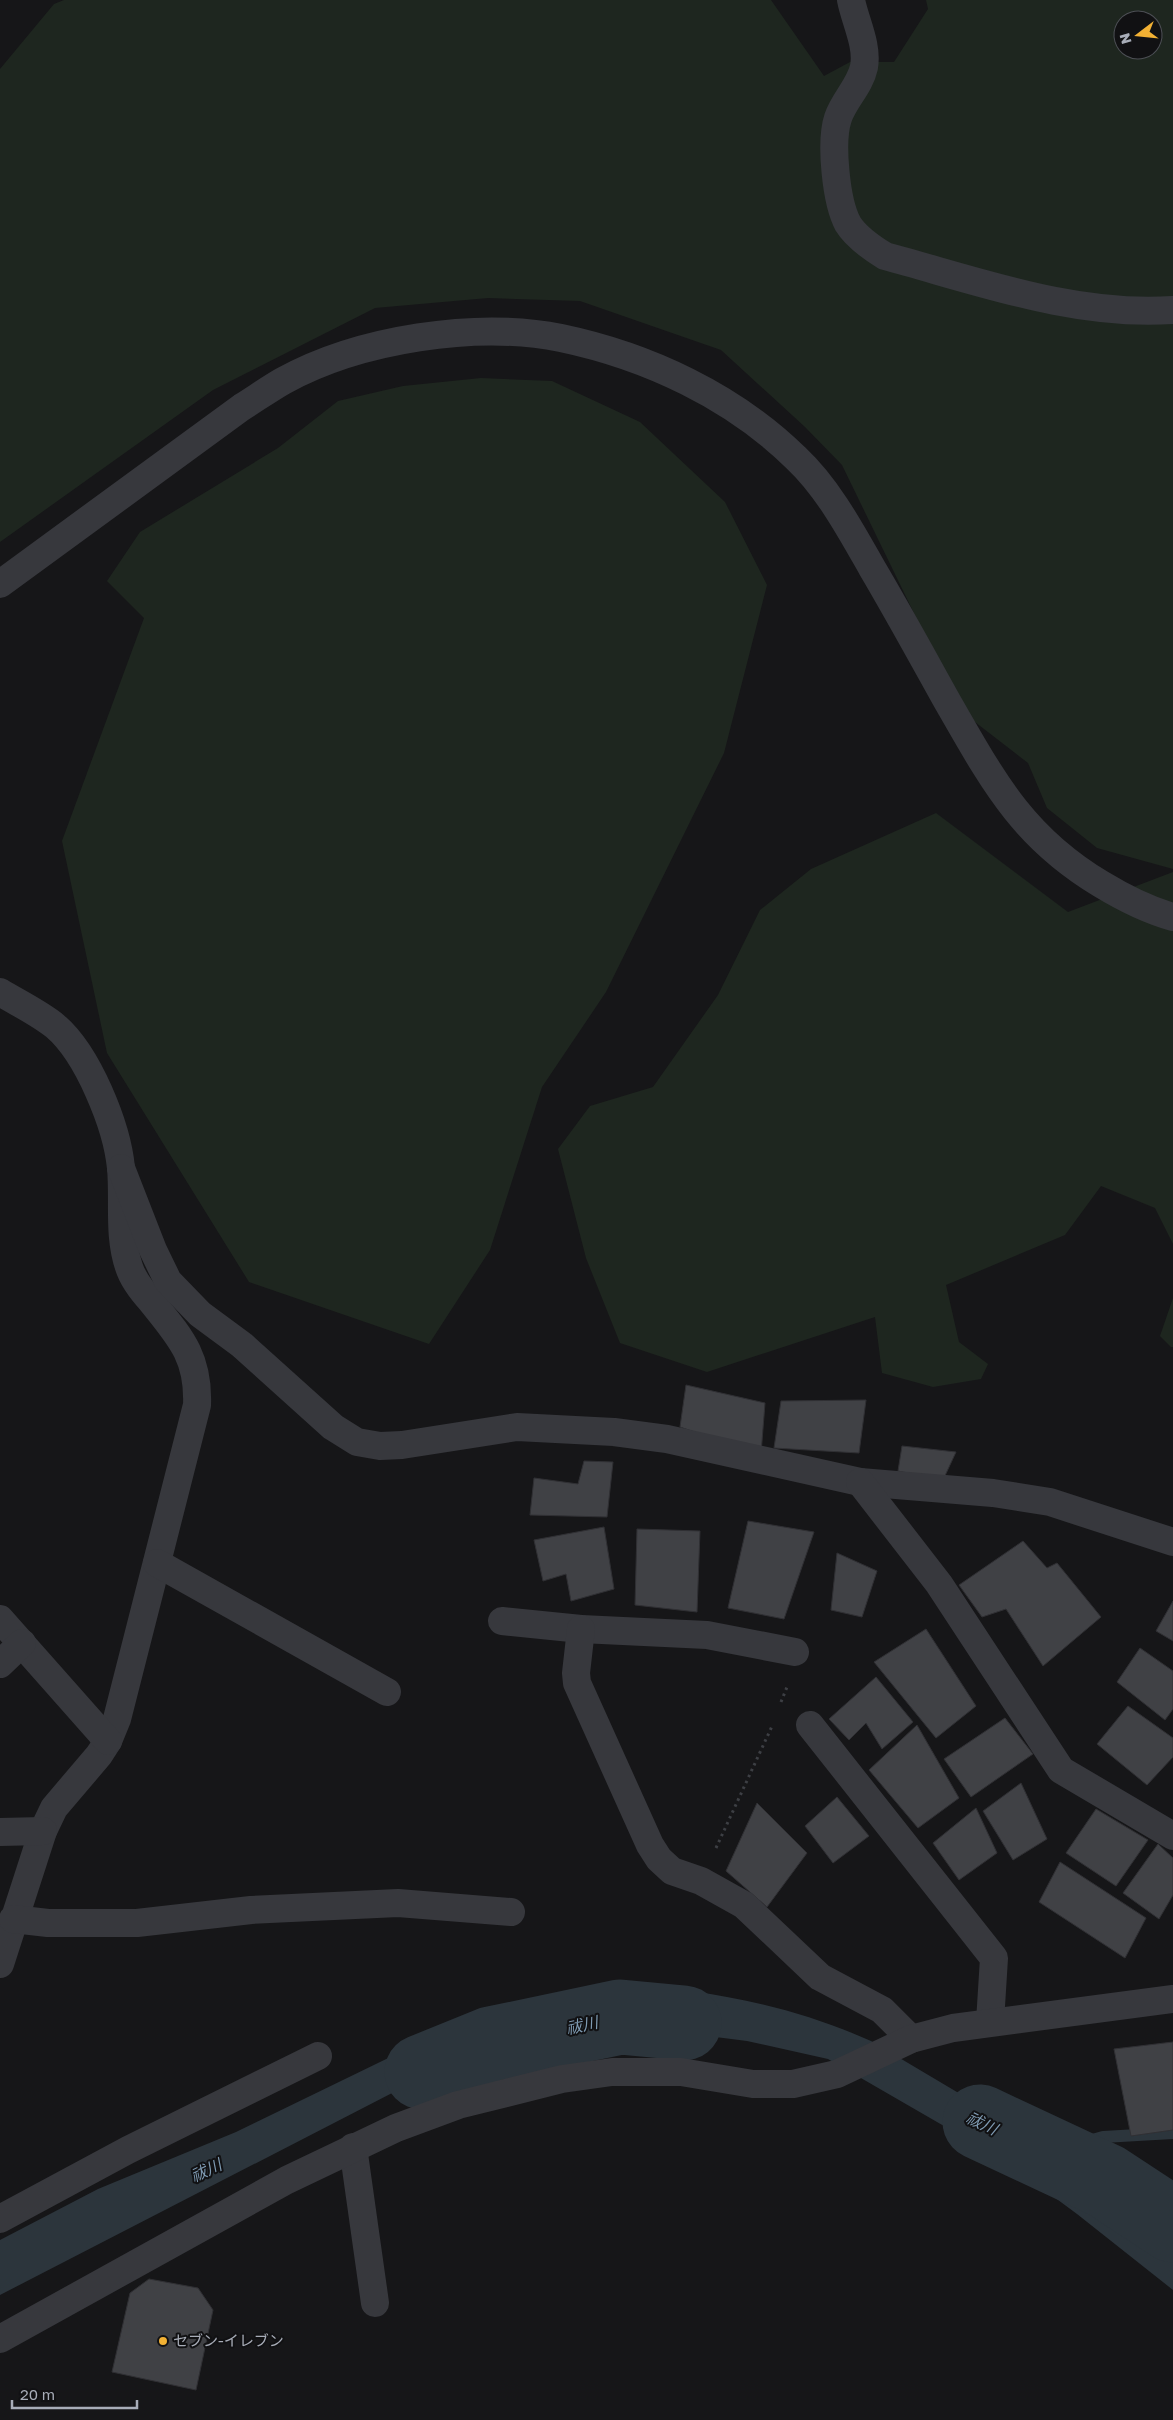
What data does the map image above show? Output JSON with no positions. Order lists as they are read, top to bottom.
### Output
{
  "water": ["祓川"],
  "places": ["セブン-イレブン"],
  "scale_bar": "20 m",
  "north": "left"
}
